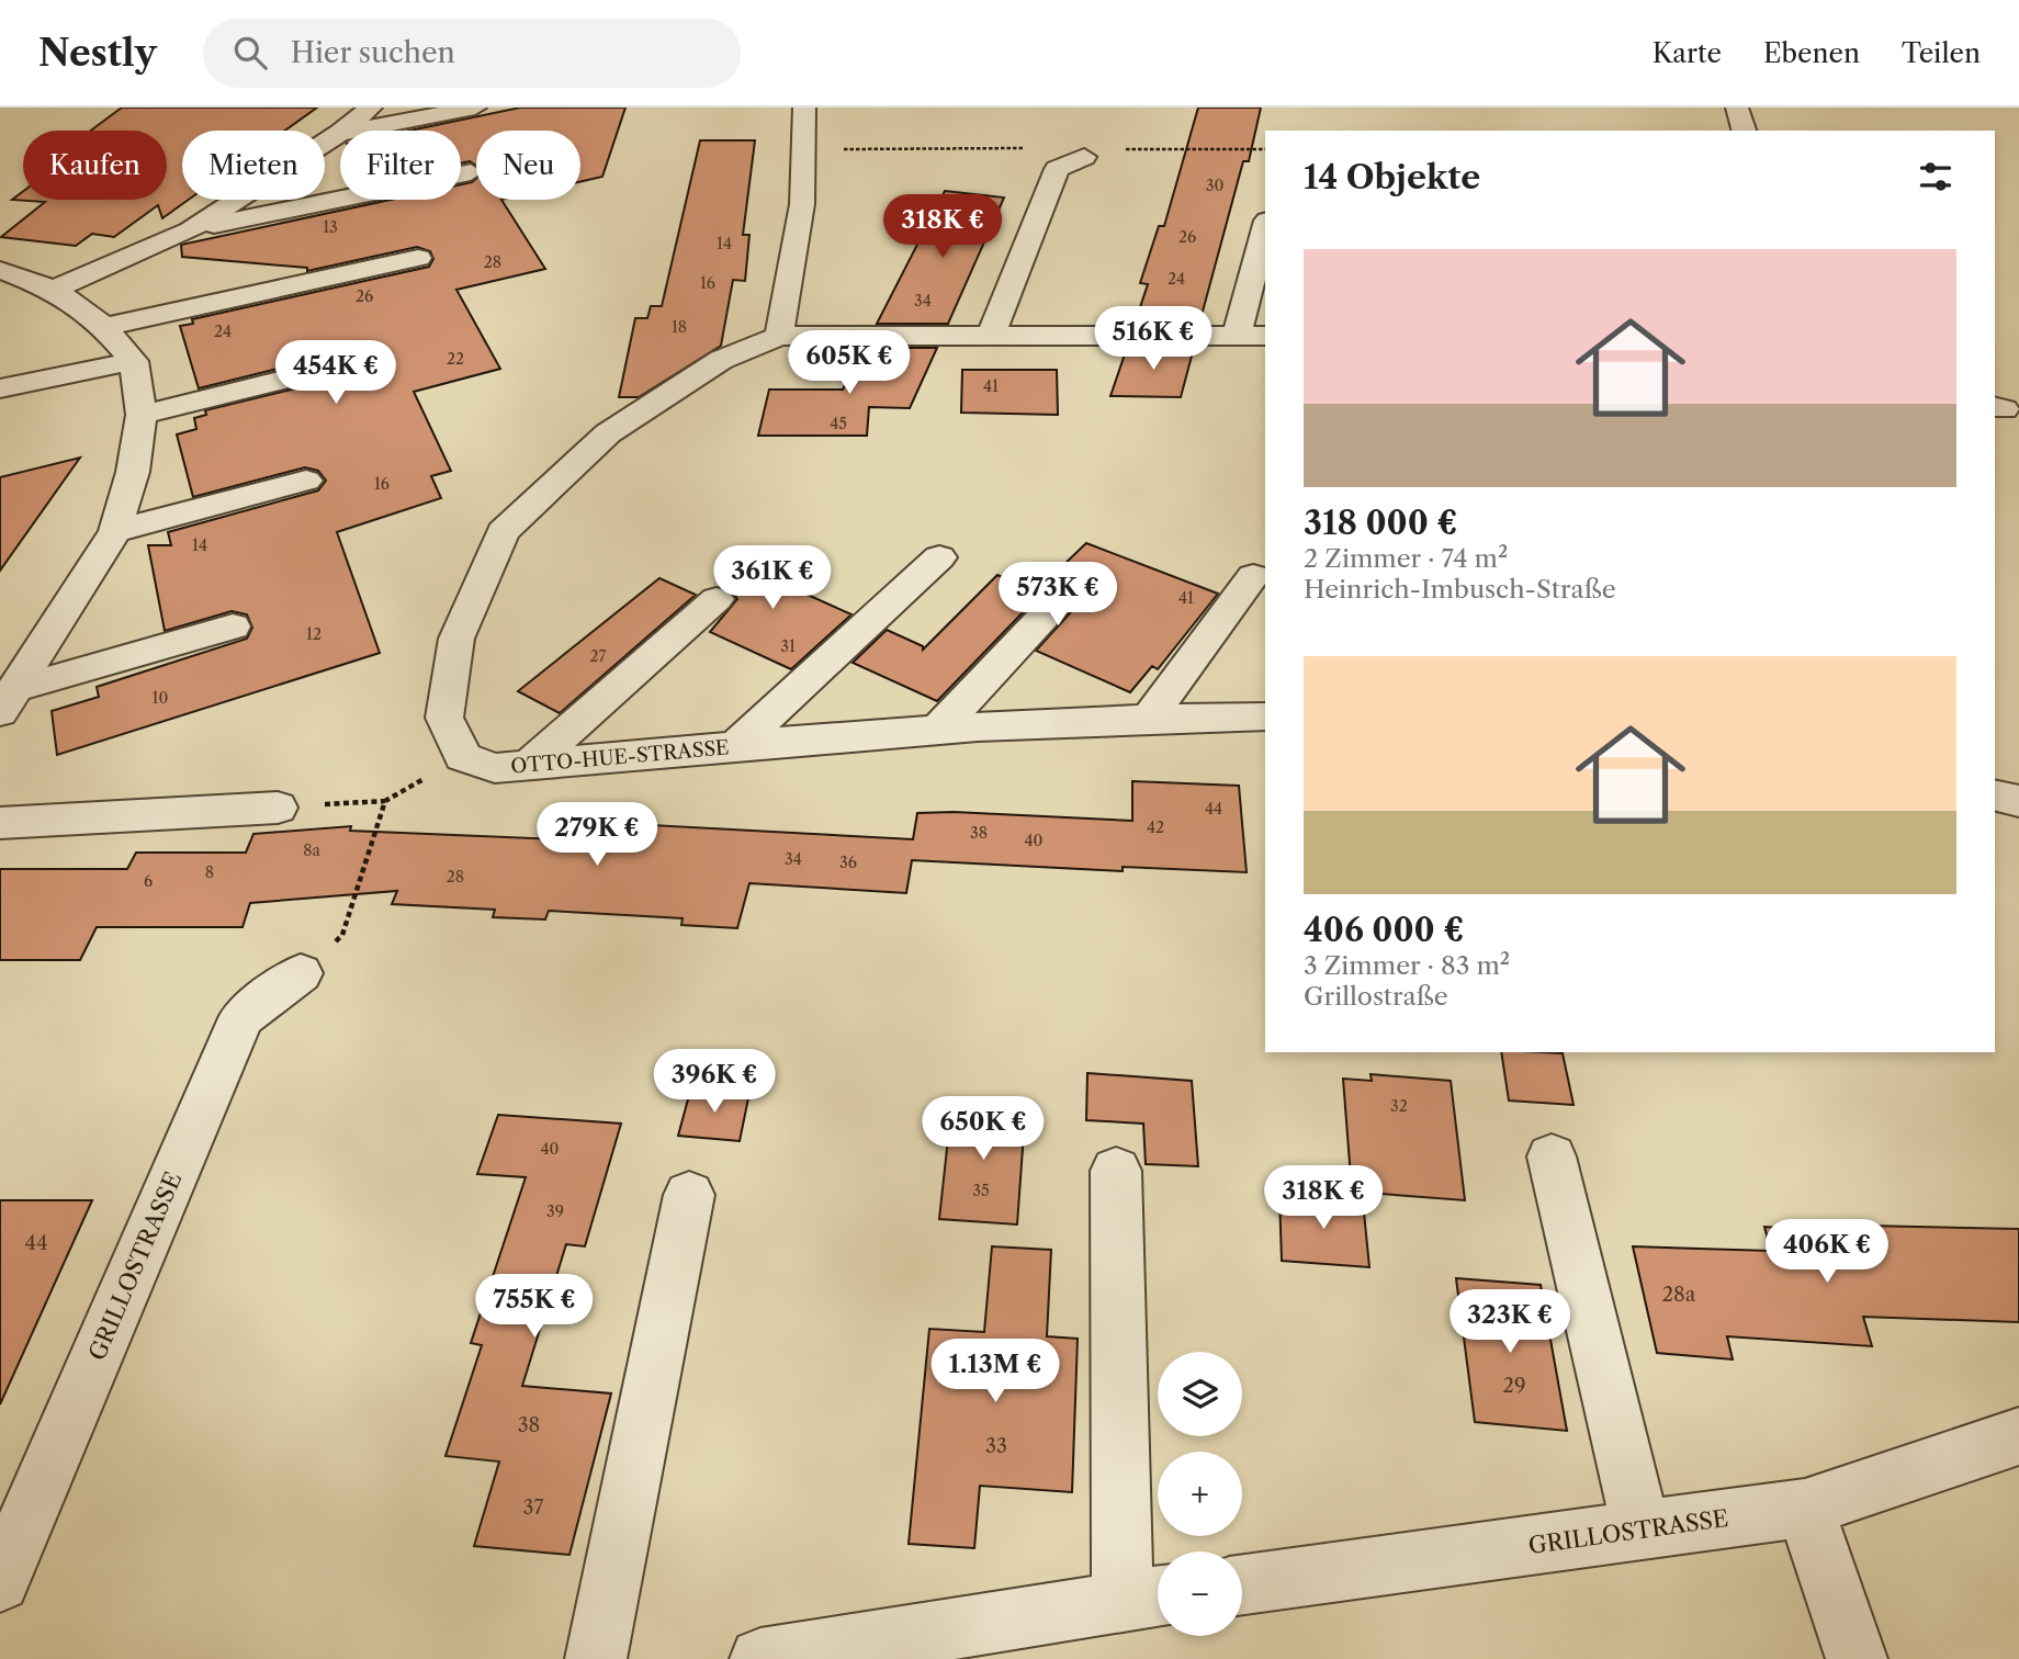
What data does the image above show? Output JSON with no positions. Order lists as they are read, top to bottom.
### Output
{
  "streets": {
    "street": ["OTTO-HUE-STRASSE", "GRILLOSTRASSE"]
  },
  "house_numbers": [
    "30",
    "13",
    "26",
    "14",
    "28",
    "24",
    "16",
    "26",
    "34",
    "18",
    "24",
    "22",
    "41",
    "45",
    "16",
    "14",
    "41",
    "12",
    "31",
    "27",
    "10",
    "44",
    "42",
    "38",
    "40",
    "8a",
    "34",
    "36",
    "8",
    "28",
    "6",
    "32",
    "40",
    "35",
    "39",
    "44",
    "28a",
    "29",
    "38",
    "33",
    "37"
  ],
  "page": {
    "header": "Nestly",
    "search": "Hier suchen",
    "nav": ["Karte", "Ebenen", "Teilen"],
    "chip": [
      "Kaufen",
      "Mieten",
      "Filter",
      "Neu"
    ],
    "heading": "14 Objekte",
    "price": [
      "318K €",
      "516K €",
      "605K €",
      "454K €",
      "361K €",
      "573K €",
      "279K €",
      "396K €",
      "650K €",
      "318K €",
      "406K €",
      "755K €",
      "323K €",
      "1.13M €"
    ],
    "list": [
      {
        "name": "318 000 €",
        "note": "2 Zimmer · 74 m² · Heinrich-Imbusch-Straße"
      },
      {
        "name": "406 000 €",
        "note": "3 Zimmer · 83 m² · Grillostraße"
      }
    ],
    "map_buttons": ["+", "−"]
  }
}
